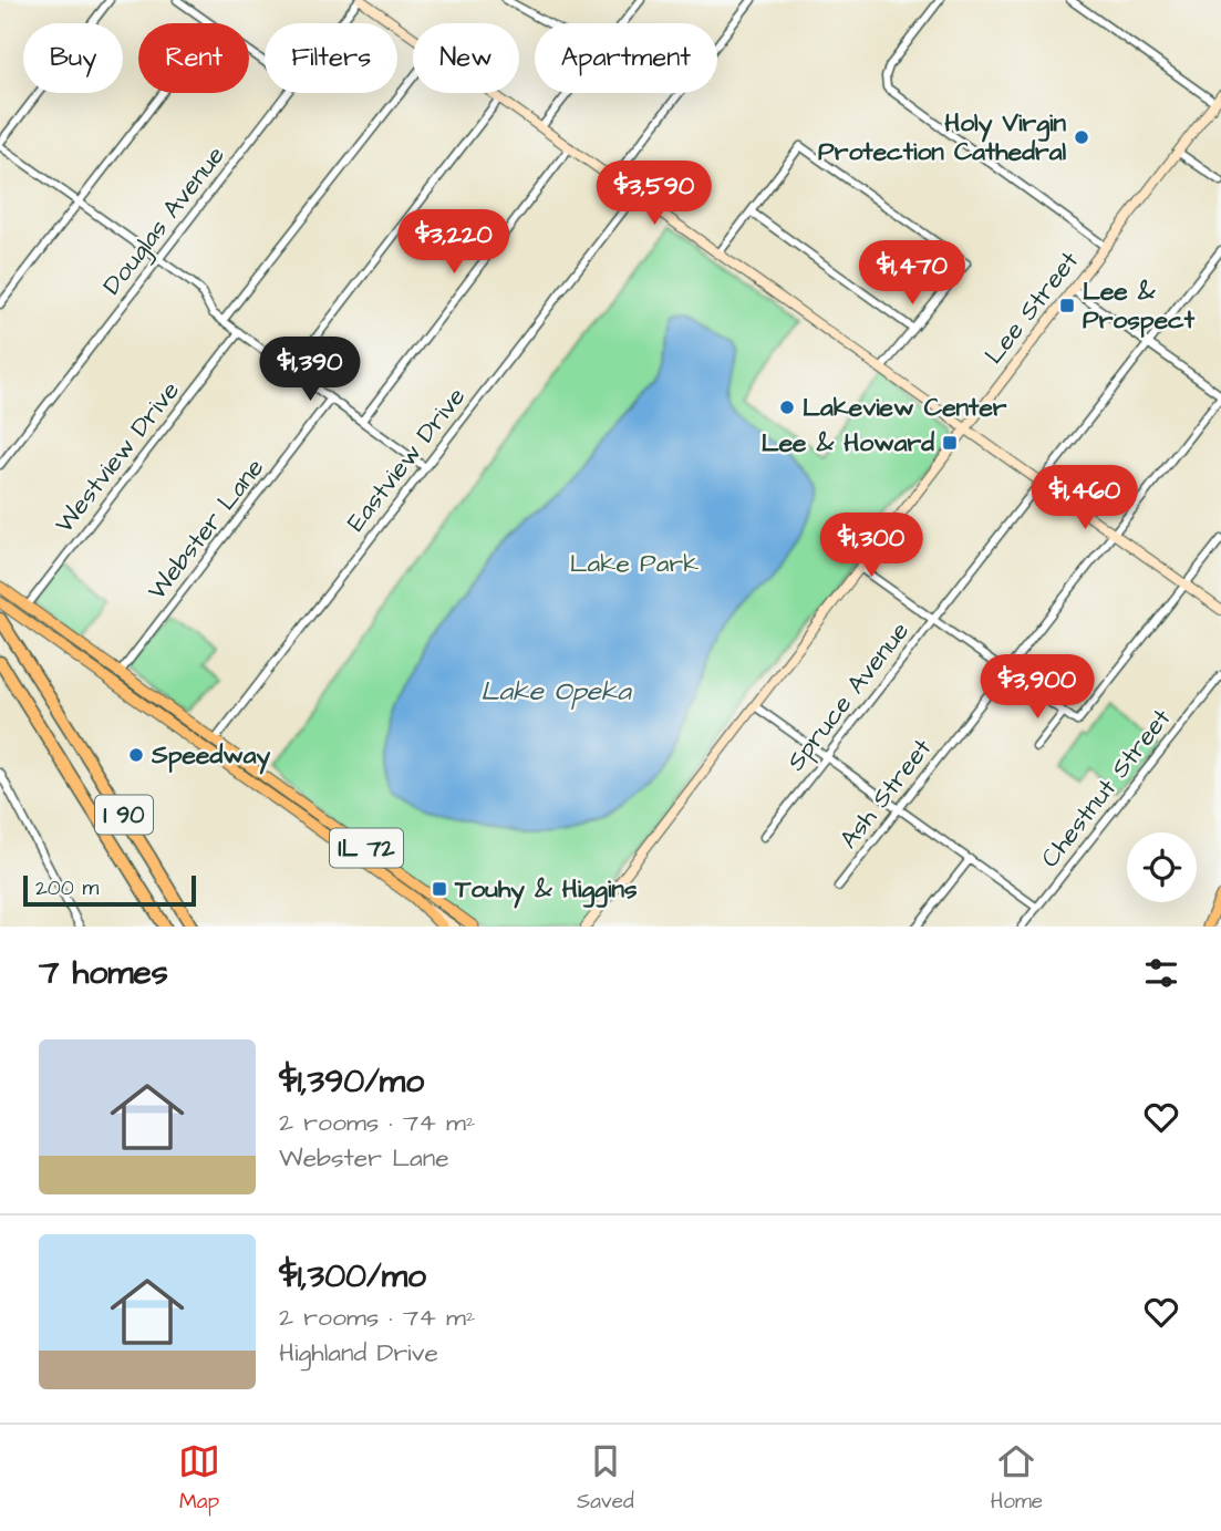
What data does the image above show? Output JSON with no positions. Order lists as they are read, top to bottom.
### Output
{
  "streets": {
    "highway": ["I 90"],
    "main road": ["Lee Street", "IL 72"],
    "street": [
      "Douglas Avenue",
      "Westview Drive",
      "Eastview Drive",
      "Webster Lane",
      "Spruce Avenue",
      "Chestnut Street",
      "Ash Street"
    ]
  },
  "crossings": [
    ["Westview Drive", "IL 72"],
    ["Eastview Drive", "IL 72"],
    ["Webster Lane", "IL 72"]
  ],
  "water": ["Lake Opeka"],
  "parks": ["Lake Park"],
  "places": {
    "other": ["Holy Virgin Protection Cathedral", "Lakeview Center", "Speedway"],
    "transit": ["Lee & Prospect", "Lee & Howard", "Touhy & Higgins"]
  },
  "scale_bar": "200 m",
  "page": {
    "chip": [
      "Buy",
      "Rent",
      "Filters",
      "New",
      "Apartment"
    ],
    "price": [
      "$3,590",
      "$3,220",
      "$1,470",
      "$1,390",
      "$1,460",
      "$1,300",
      "$3,900"
    ],
    "scale": "200 m",
    "heading": "7 homes",
    "list": [
      {
        "name": "$1,390/mo",
        "note": "2 rooms · 74 m² · Webster Lane"
      },
      {
        "name": "$1,300/mo",
        "note": "2 rooms · 74 m² · Highland Drive"
      }
    ],
    "tabs": ["Map", "Saved", "Home"]
  }
}
